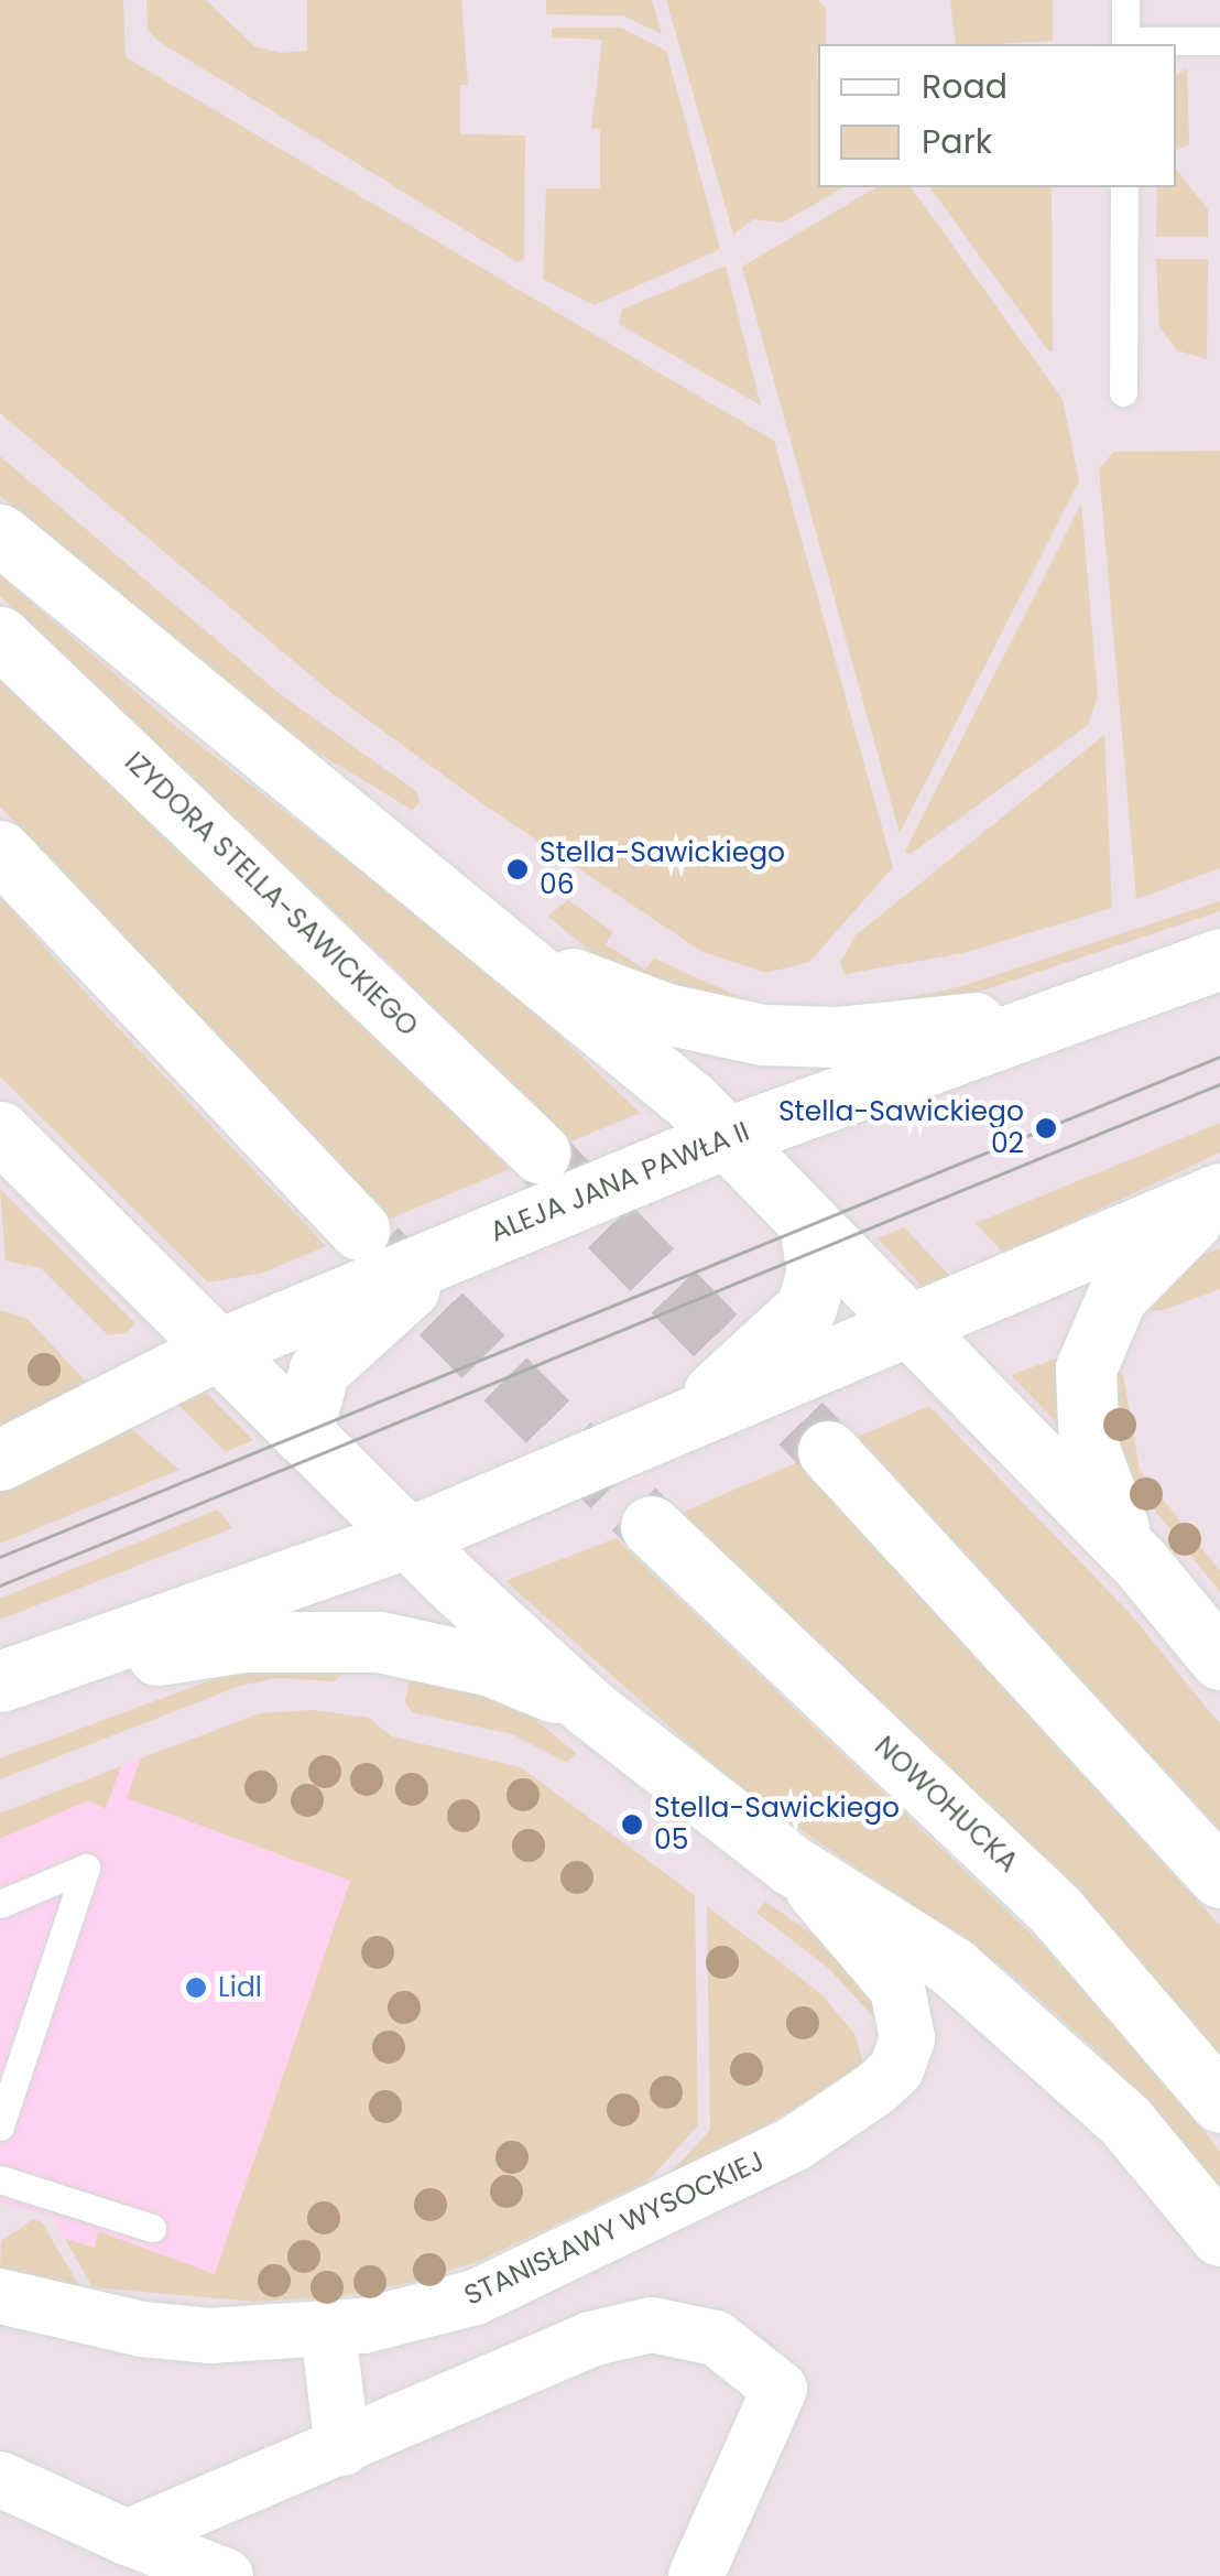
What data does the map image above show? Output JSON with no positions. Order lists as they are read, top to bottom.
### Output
{
  "streets": {
    "main road": ["IZYDORA STELLA-SAWICKIEGO", "ALEJA JANA PAWŁA II", "NOWOHUCKA"],
    "street": ["STANISŁAWY WYSOCKIEJ"]
  },
  "places": [
    "Stella-Sawickiego 06",
    "Stella-Sawickiego 02",
    "Stella-Sawickiego 05",
    "Lidl"
  ],
  "legend": ["Road", "Park"]
}
